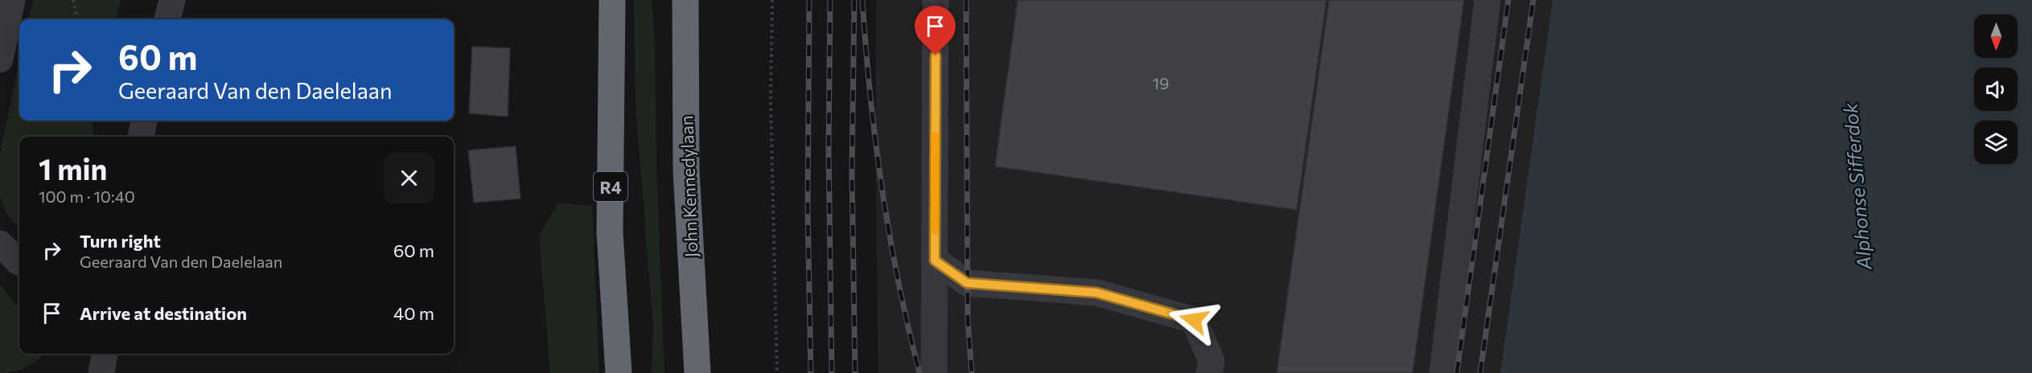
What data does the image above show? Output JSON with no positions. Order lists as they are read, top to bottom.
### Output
{
  "streets": {
    "highway": ["R4", "John Kennedylaan"]
  },
  "water": ["Alphonse Sifferdok"],
  "house_numbers": ["19"],
  "north": "bottom",
  "page": {
    "turn": ["60 m", "Geeraard Van den Daelelaan"],
    "heading": ["1 min", "100 m · 10:40"],
    "list": [
      {
        "name": "Turn right",
        "note": "Geeraard Van den Daelelaan",
        "value": "60 m"
      },
      {
        "name": "Arrive at destination",
        "value": "40 m"
      }
    ]
  }
}
